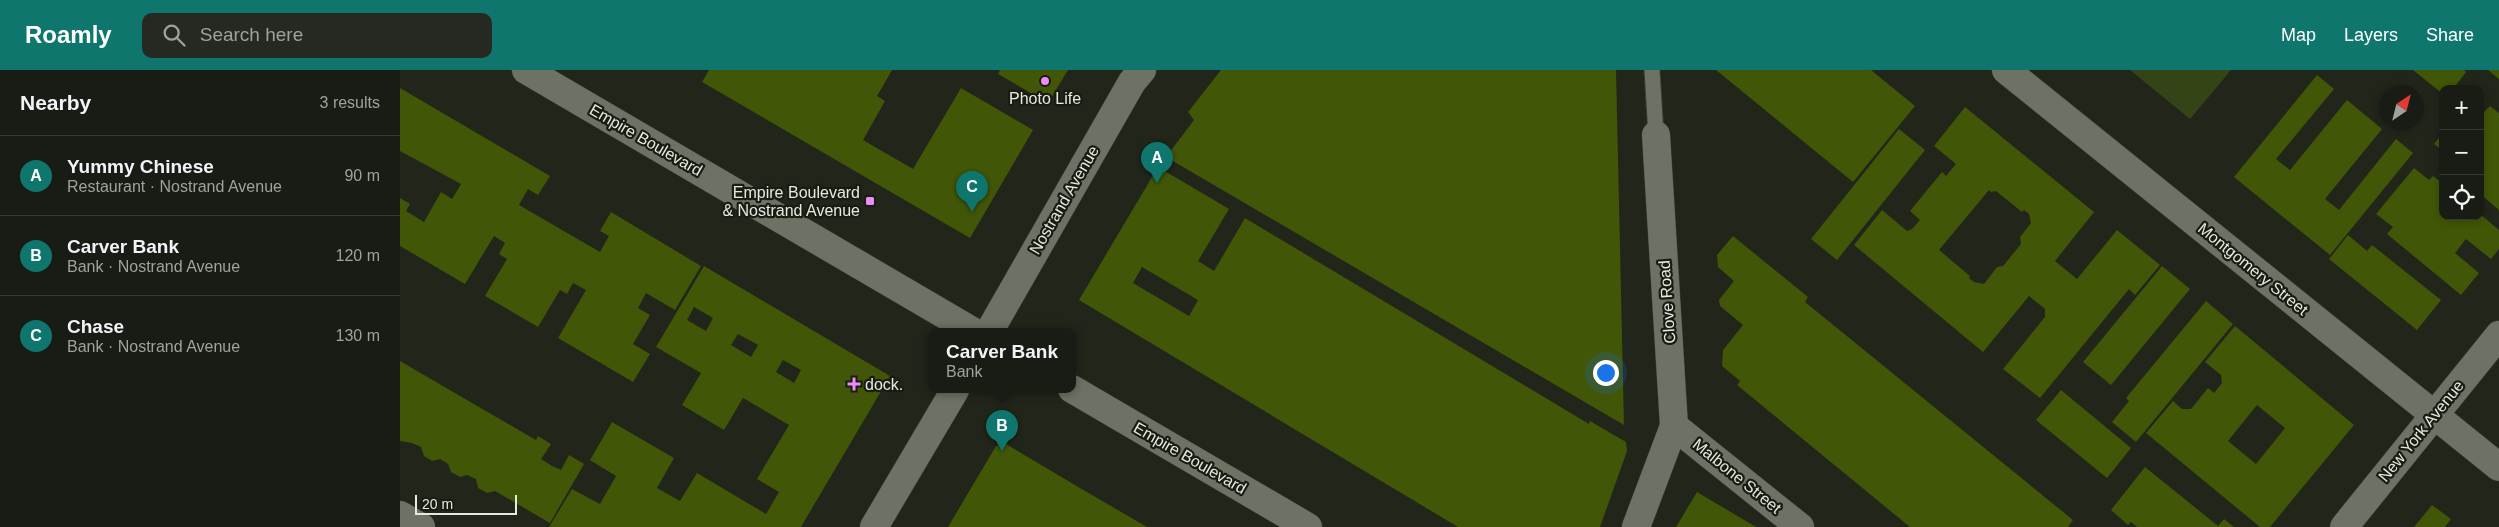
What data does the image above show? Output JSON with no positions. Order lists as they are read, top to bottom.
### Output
{
  "streets": {
    "street": [
      "Empire Boulevard",
      "Nostrand Avenue",
      "Montgomery Street",
      "Clove Road",
      "New York Avenue",
      "Malbone Street"
    ]
  },
  "crossings": [
    ["Montgomery Street", "New York Avenue"],
    ["Clove Road", "Malbone Street"]
  ],
  "places": {
    "other": ["Photo Life"],
    "transit": ["Empire Boulevard & Nostrand Avenue"],
    "health": ["dock."]
  },
  "scale_bar": "20 m",
  "north": "top right",
  "page": {
    "header": "Roamly",
    "search": "Search here",
    "nav": ["Map", "Layers", "Share"],
    "heading": ["Nearby", "3 results"],
    "map_buttons": ["+", "−"],
    "list": [
      {
        "mark": "A",
        "name": "Yummy Chinese",
        "note": "Restaurant · Nostrand Avenue",
        "value": "90 m"
      },
      {
        "mark": "B",
        "name": "Carver Bank",
        "note": "Bank · Nostrand Avenue",
        "value": "120 m"
      },
      {
        "mark": "C",
        "name": "Chase",
        "note": "Bank · Nostrand Avenue",
        "value": "130 m"
      }
    ],
    "pins": ["A", "C", "B"],
    "popup": ["Carver Bank", "Bank"],
    "scale": "20 m"
  }
}
